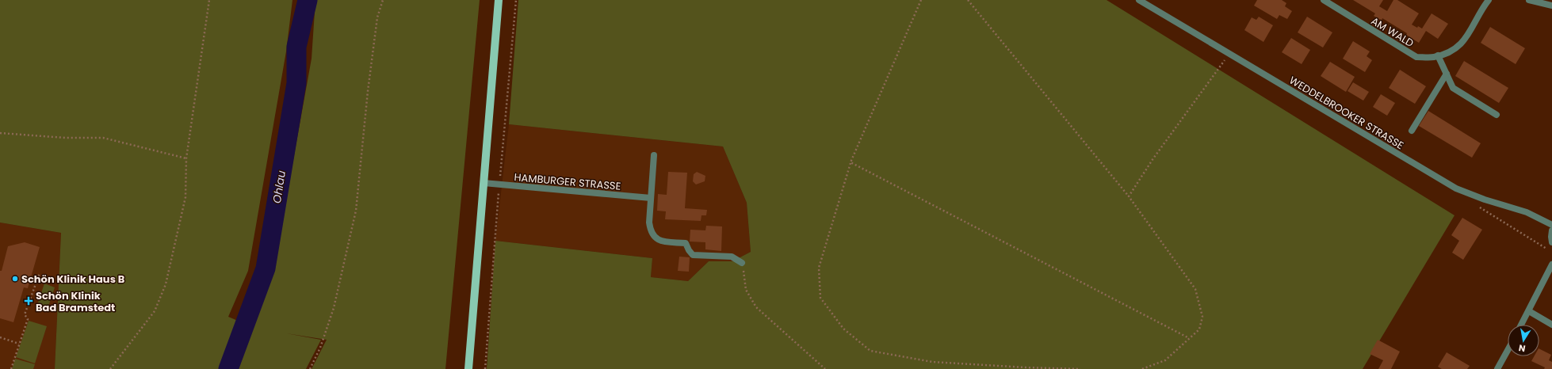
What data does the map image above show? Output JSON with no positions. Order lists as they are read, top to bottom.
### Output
{
  "streets": {
    "street": ["AM WALD", "WEDDELBROOKER STRASSE", "HAMBURGER STRASSE"]
  },
  "water": ["Ohlau"],
  "places": {
    "other": ["Schön Klinik Haus B"],
    "health": ["Schön Klinik Bad Bramstedt"]
  },
  "north": "bottom"
}
